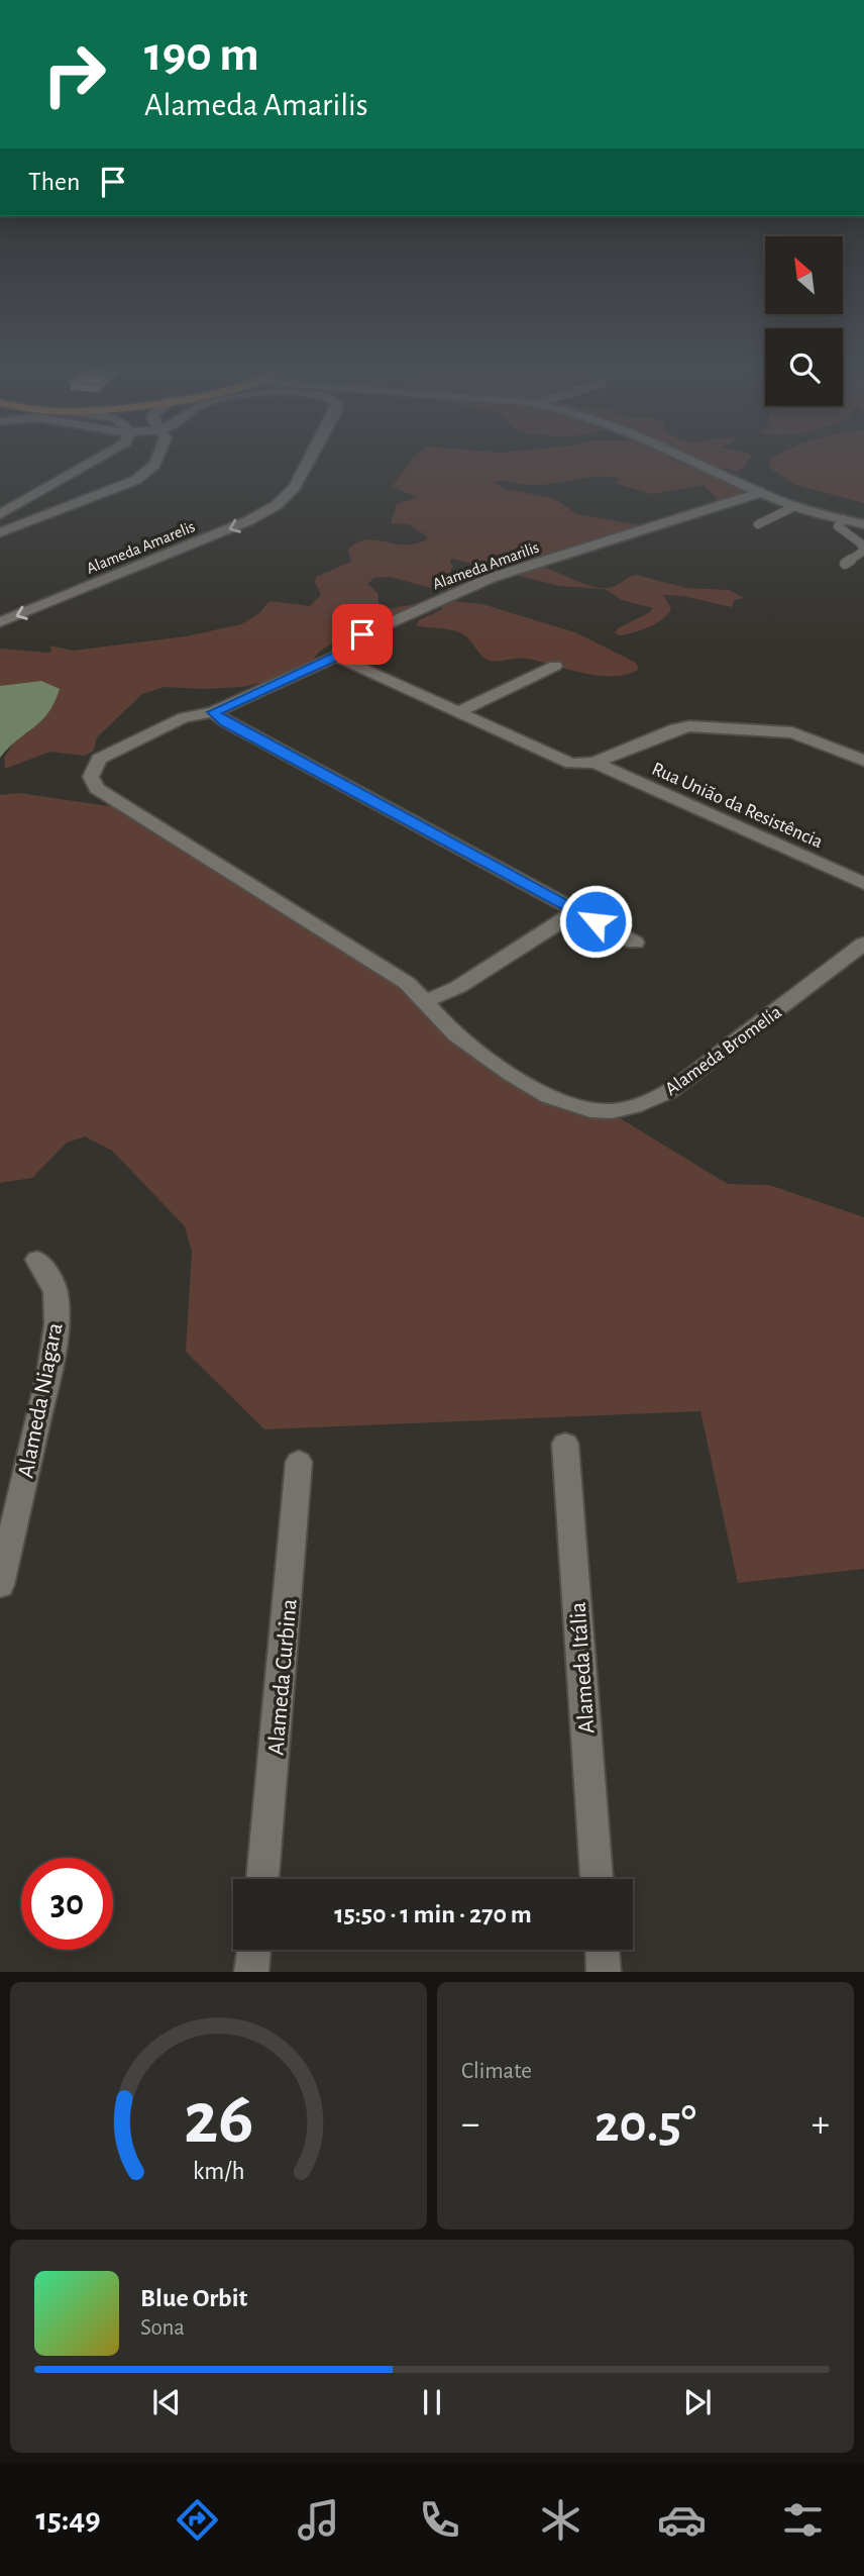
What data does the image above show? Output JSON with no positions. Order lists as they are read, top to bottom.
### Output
{
  "streets": {
    "street": [
      "Alameda Amarelis",
      "Alameda Amarilis",
      "Rua União da Resistência",
      "Alameda Bromelia",
      "Alameda Niagara",
      "Alameda Itália",
      "Alameda Curbina"
    ]
  },
  "crossings": [
    ["Alameda Amarilis", "Alameda Bromelia"]
  ],
  "north": "top left",
  "page": {
    "turn": ["190 m", "Alameda Amarilis"],
    "then": "Then",
    "limit": "30",
    "trip": "15:50 · 1 min · 270 m",
    "tile": "Climate",
    "heat": ["−", "20.5°", "+"],
    "song": ["Blue Orbit", "Sona"],
    "tabs": "15:49",
    "gauge": ["26", "km/h"]
  }
}
